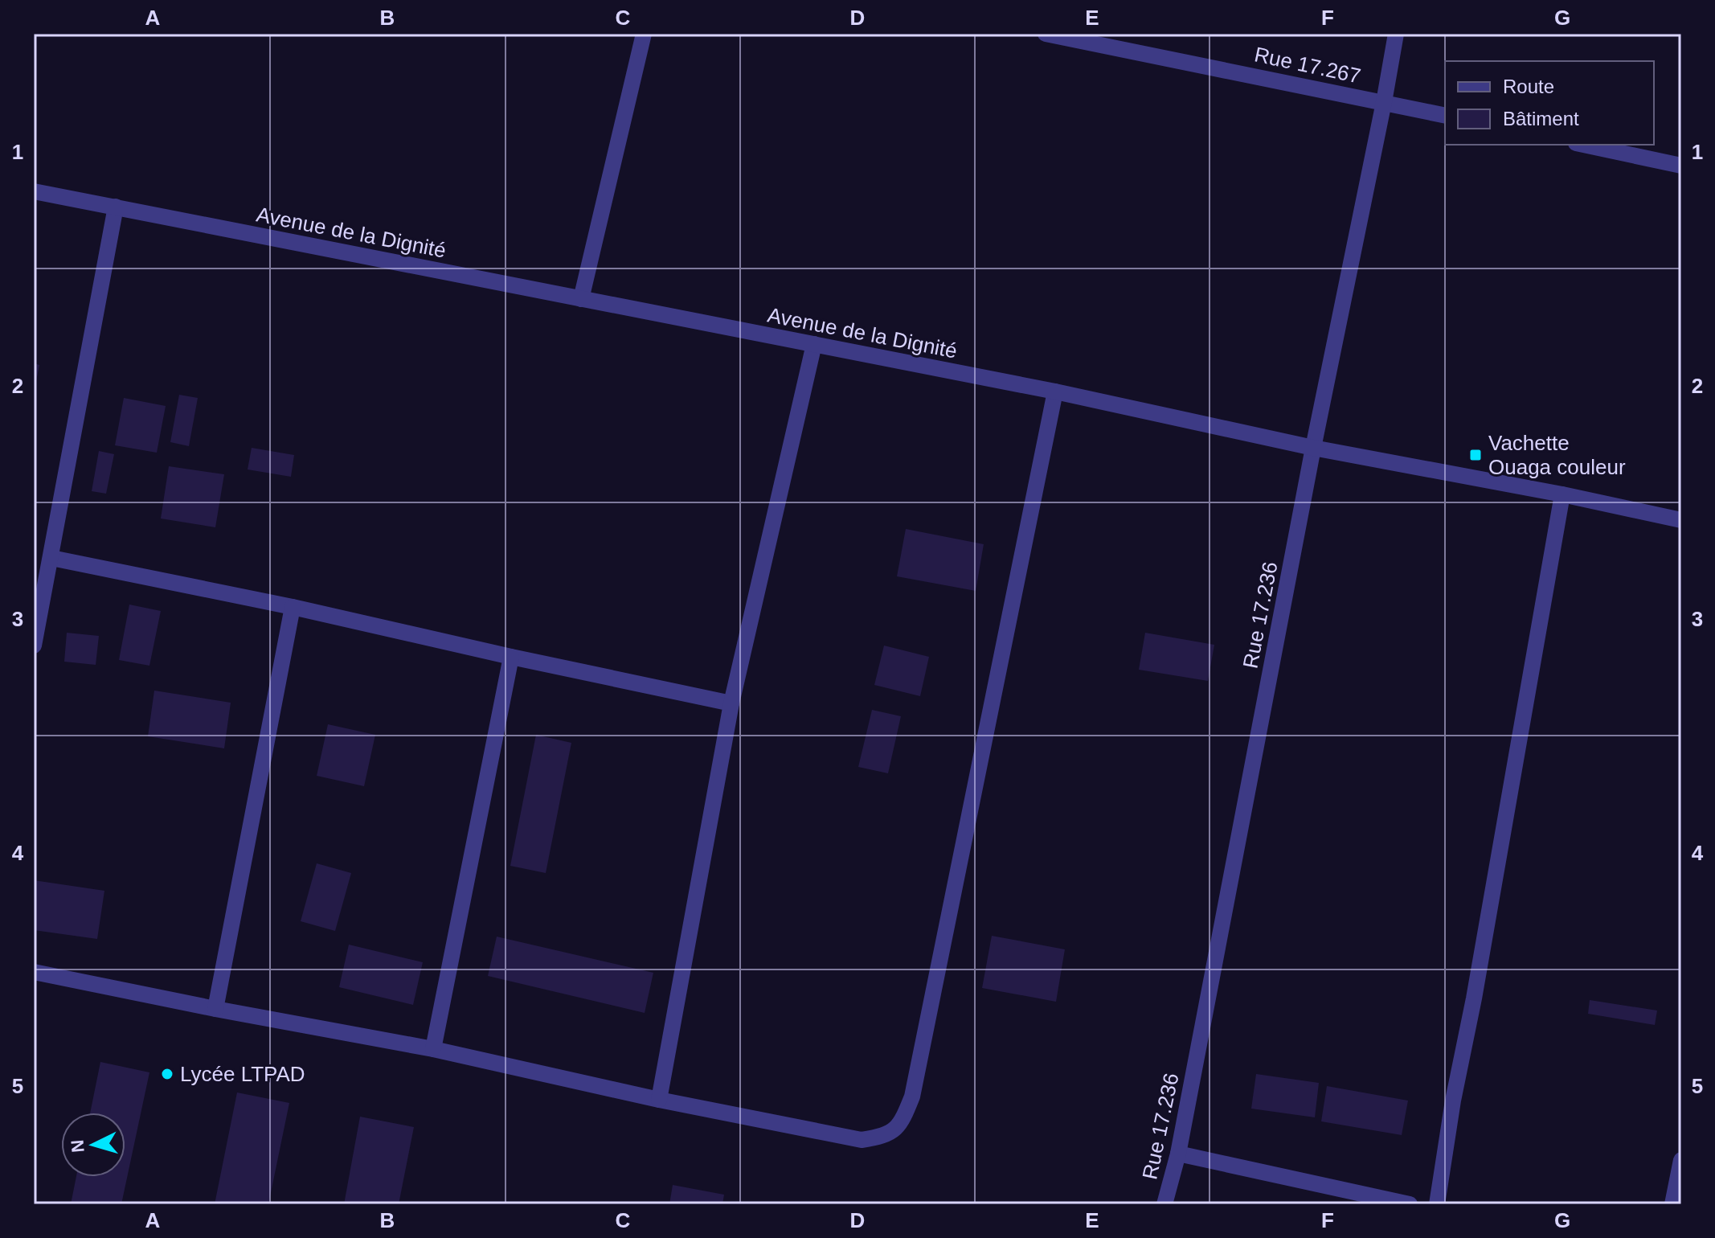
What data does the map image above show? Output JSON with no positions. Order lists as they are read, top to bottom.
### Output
{
  "streets": {
    "street": ["Rue 17.267", "Avenue de la Dignité", "Rue 17.236"]
  },
  "crossings": [
    ["Rue 17.267", "Rue 17.236"],
    ["Avenue de la Dignité", "Rue 17.236"]
  ],
  "places": {
    "transit": ["Vachette Ouaga couleur"],
    "other": ["Lycée LTPAD"]
  },
  "legend": ["Route", "Bâtiment"],
  "north": "left",
  "grid": {
    "columns": [
      "A",
      "B",
      "C",
      "D",
      "E",
      "F",
      "G"
    ],
    "rows": [
      "1",
      "2",
      "3",
      "4",
      "5"
    ]
  }
}
